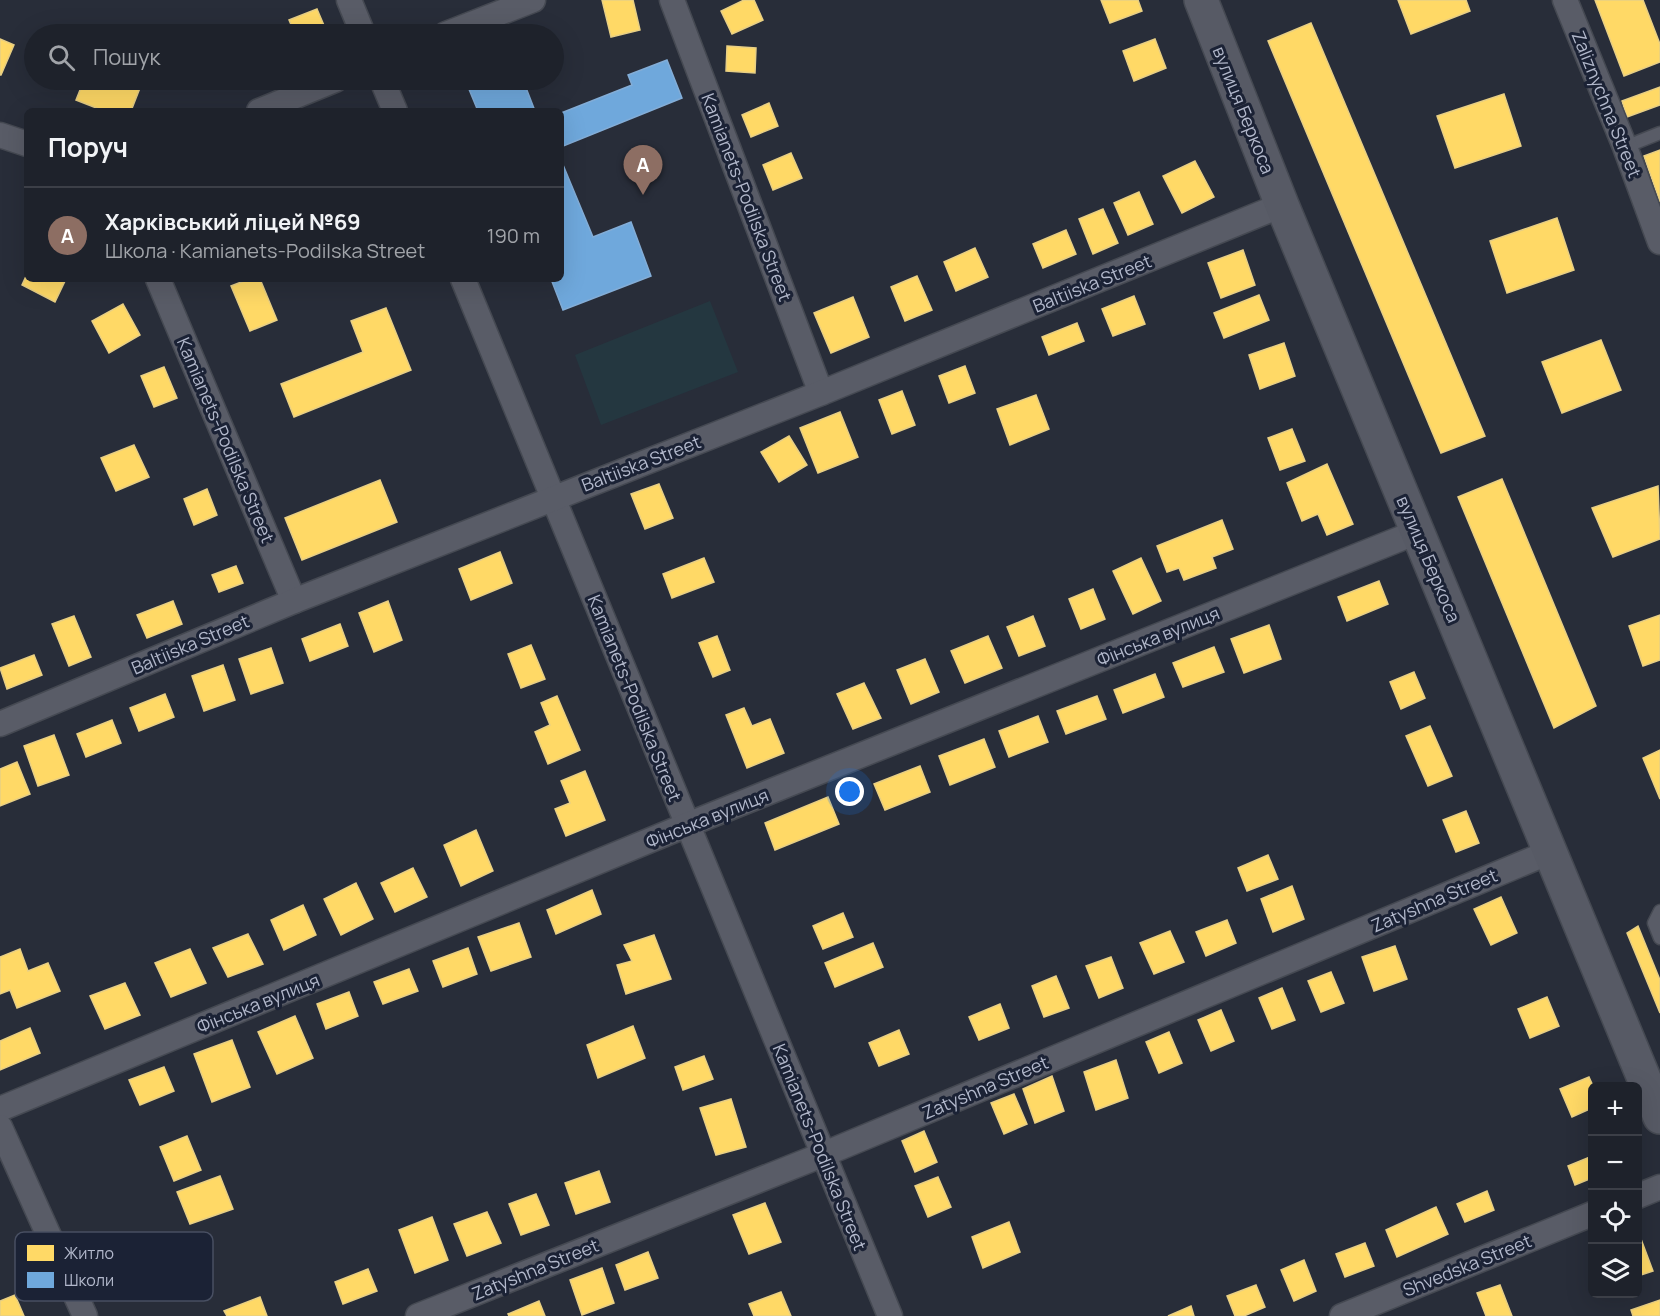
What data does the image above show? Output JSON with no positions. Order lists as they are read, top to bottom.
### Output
{
  "streets": {
    "street": [
      "Zaliznychna Street",
      "вулиця Беркоса",
      "Kamianets-Podilska Street",
      "Baltiiska Street",
      "Фінська вулиця",
      "Zatyshna Street",
      "Shvedska Street"
    ]
  },
  "crossings": [
    ["вулиця Беркоса", "Baltiiska Street"],
    ["вулиця Беркоса", "Фінська вулиця"],
    ["вулиця Беркоса", "Zatyshna Street"],
    ["Kamianets-Podilska Street", "Baltiiska Street"],
    ["Kamianets-Podilska Street", "Фінська вулиця"],
    ["Kamianets-Podilska Street", "Zatyshna Street"]
  ],
  "legend": ["Житло", "Школи"],
  "page": {
    "search": "Пошук",
    "heading": "Поруч",
    "pins": "A",
    "list": [
      {
        "mark": "A",
        "name": "Харківський ліцей №69",
        "note": "Школа · Kamianets-Podilska Street",
        "value": "190 m"
      }
    ],
    "map_buttons": ["+", "−"]
  }
}
